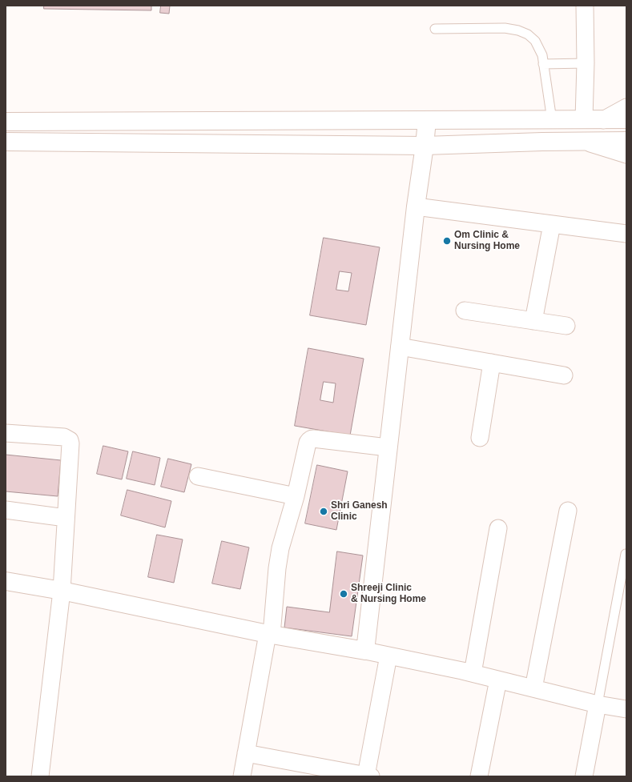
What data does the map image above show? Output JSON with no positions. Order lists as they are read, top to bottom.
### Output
{
  "places": ["Om Clinic & Nursing Home", "Shri Ganesh Clinic", "Shreeji Clinic & Nursing Home"]
}
